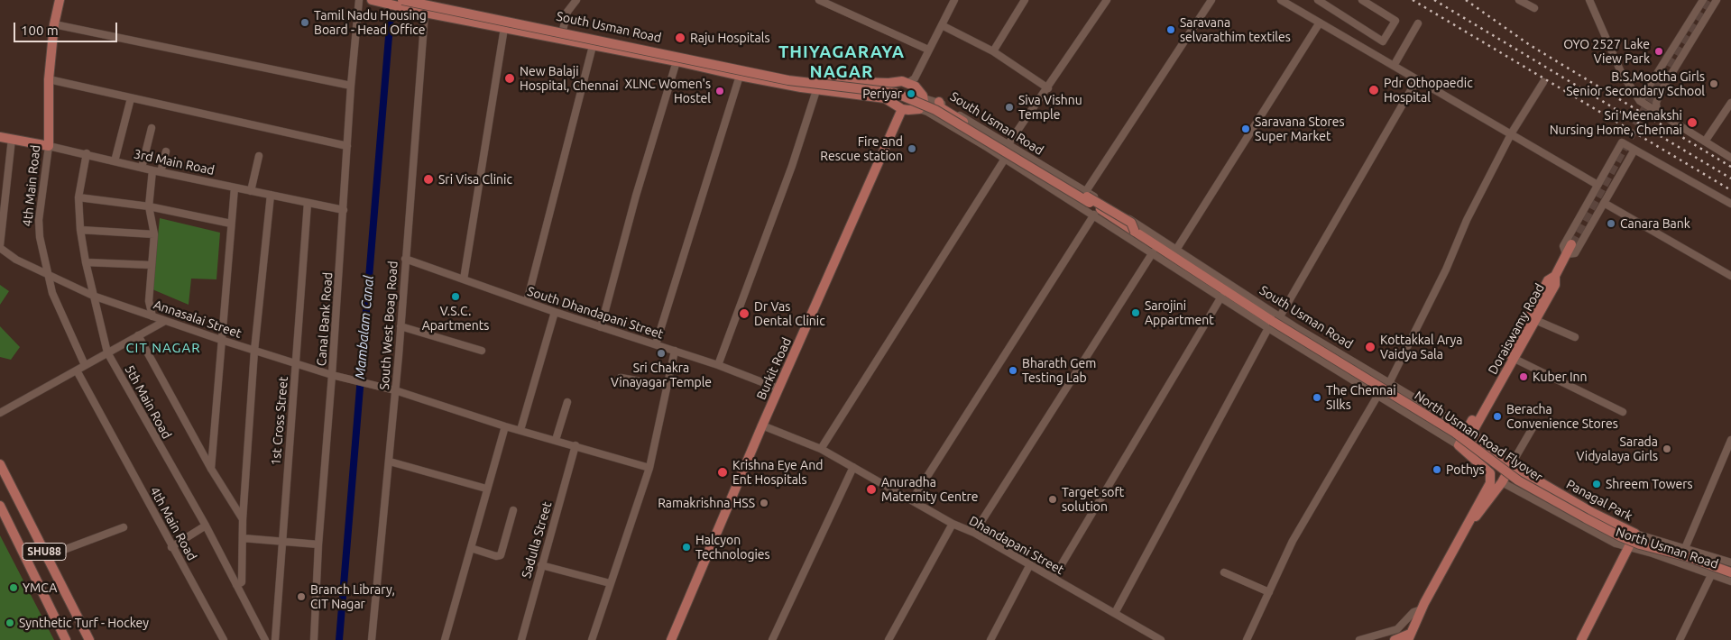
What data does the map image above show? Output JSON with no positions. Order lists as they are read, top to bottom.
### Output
{
  "streets": {
    "main road": [
      "South Usman Road",
      "3rd Main Road",
      "4th Main Road",
      "Doraiswamy Road",
      "Burkit Road",
      "North Usman Road Flyover",
      "Panagal Park",
      "SHU88"
    ],
    "street": [
      "South Dhandapani Street",
      "Annasalai Street",
      "Canal Bank Road",
      "South West Boag Road",
      "5th Main Road",
      "1st Cross Street",
      "Sadulla Street",
      "Dhandapani Street",
      "North Usman Road"
    ]
  },
  "crossings": [
    ["South Usman Road", "South West Boag Road"],
    ["South Usman Road", "Doraiswamy Road"],
    ["South Usman Road", "Burkit Road"],
    ["South Usman Road", "North Usman Road Flyover"],
    ["3rd Main Road", "4th Main Road"],
    ["3rd Main Road", "Canal Bank Road"],
    ["3rd Main Road", "5th Main Road"],
    ["3rd Main Road", "1st Cross Street"],
    ["4th Main Road", "Annasalai Street"],
    ["South Dhandapani Street", "South West Boag Road"],
    ["South Dhandapani Street", "Burkit Road"],
    ["Annasalai Street", "Canal Bank Road"],
    ["Annasalai Street", "South West Boag Road"],
    ["Annasalai Street", "5th Main Road"],
    ["Annasalai Street", "1st Cross Street"],
    ["Annasalai Street", "Sadulla Street"],
    ["Doraiswamy Road", "Panagal Park"],
    ["Burkit Road", "Dhandapani Street"],
    ["Panagal Park", "North Usman Road"]
  ],
  "districts": ["THIYAGARAYA NAGAR", "CIT NAGAR"],
  "water": ["Mambalam Canal"],
  "places": [
    "Tamil Nadu Housing Board - Head Office",
    "Saravana selvarathim textiles",
    "Raju Hospitals",
    "OYO 2527 Lake View Park",
    "New Balaji Hospital, Chennai",
    "B.S.Mootha Girls Senior Secondary School",
    "Pdr Othopaedic Hospital",
    "XLNC Women's Hostel",
    "Periyar",
    "Siva Vishnu Temple",
    "Sri Meenakshi Nursing Home, Chennai",
    "Saravana Stores Super Market",
    "Fire and Rescue station",
    "Sri Visa Clinic",
    "Canara Bank",
    "V.S.C. Apartments",
    "Sarojini Appartment",
    "Dr Vas Dental Clinic",
    "Kottakkal Arya Vaidya Sala",
    "Sri Chakra Vinayagar Temple",
    "Bharath Gem Testing Lab",
    "Kuber Inn",
    "The Chennai SIlks",
    "Beracha Convenience Stores",
    "Sarada Vidyalaya Girls",
    "Pothys",
    "Krishna Eye And Ent Hospitals",
    "Shreem Towers",
    "Anuradha Maternity Centre",
    "Target soft solution",
    "Ramakrishna HSS",
    "Halcyon Technologies",
    "YMCA",
    "Branch Library, CIT Nagar",
    "Synthetic Turf - Hockey"
  ],
  "scale_bar": "100 m"
}
